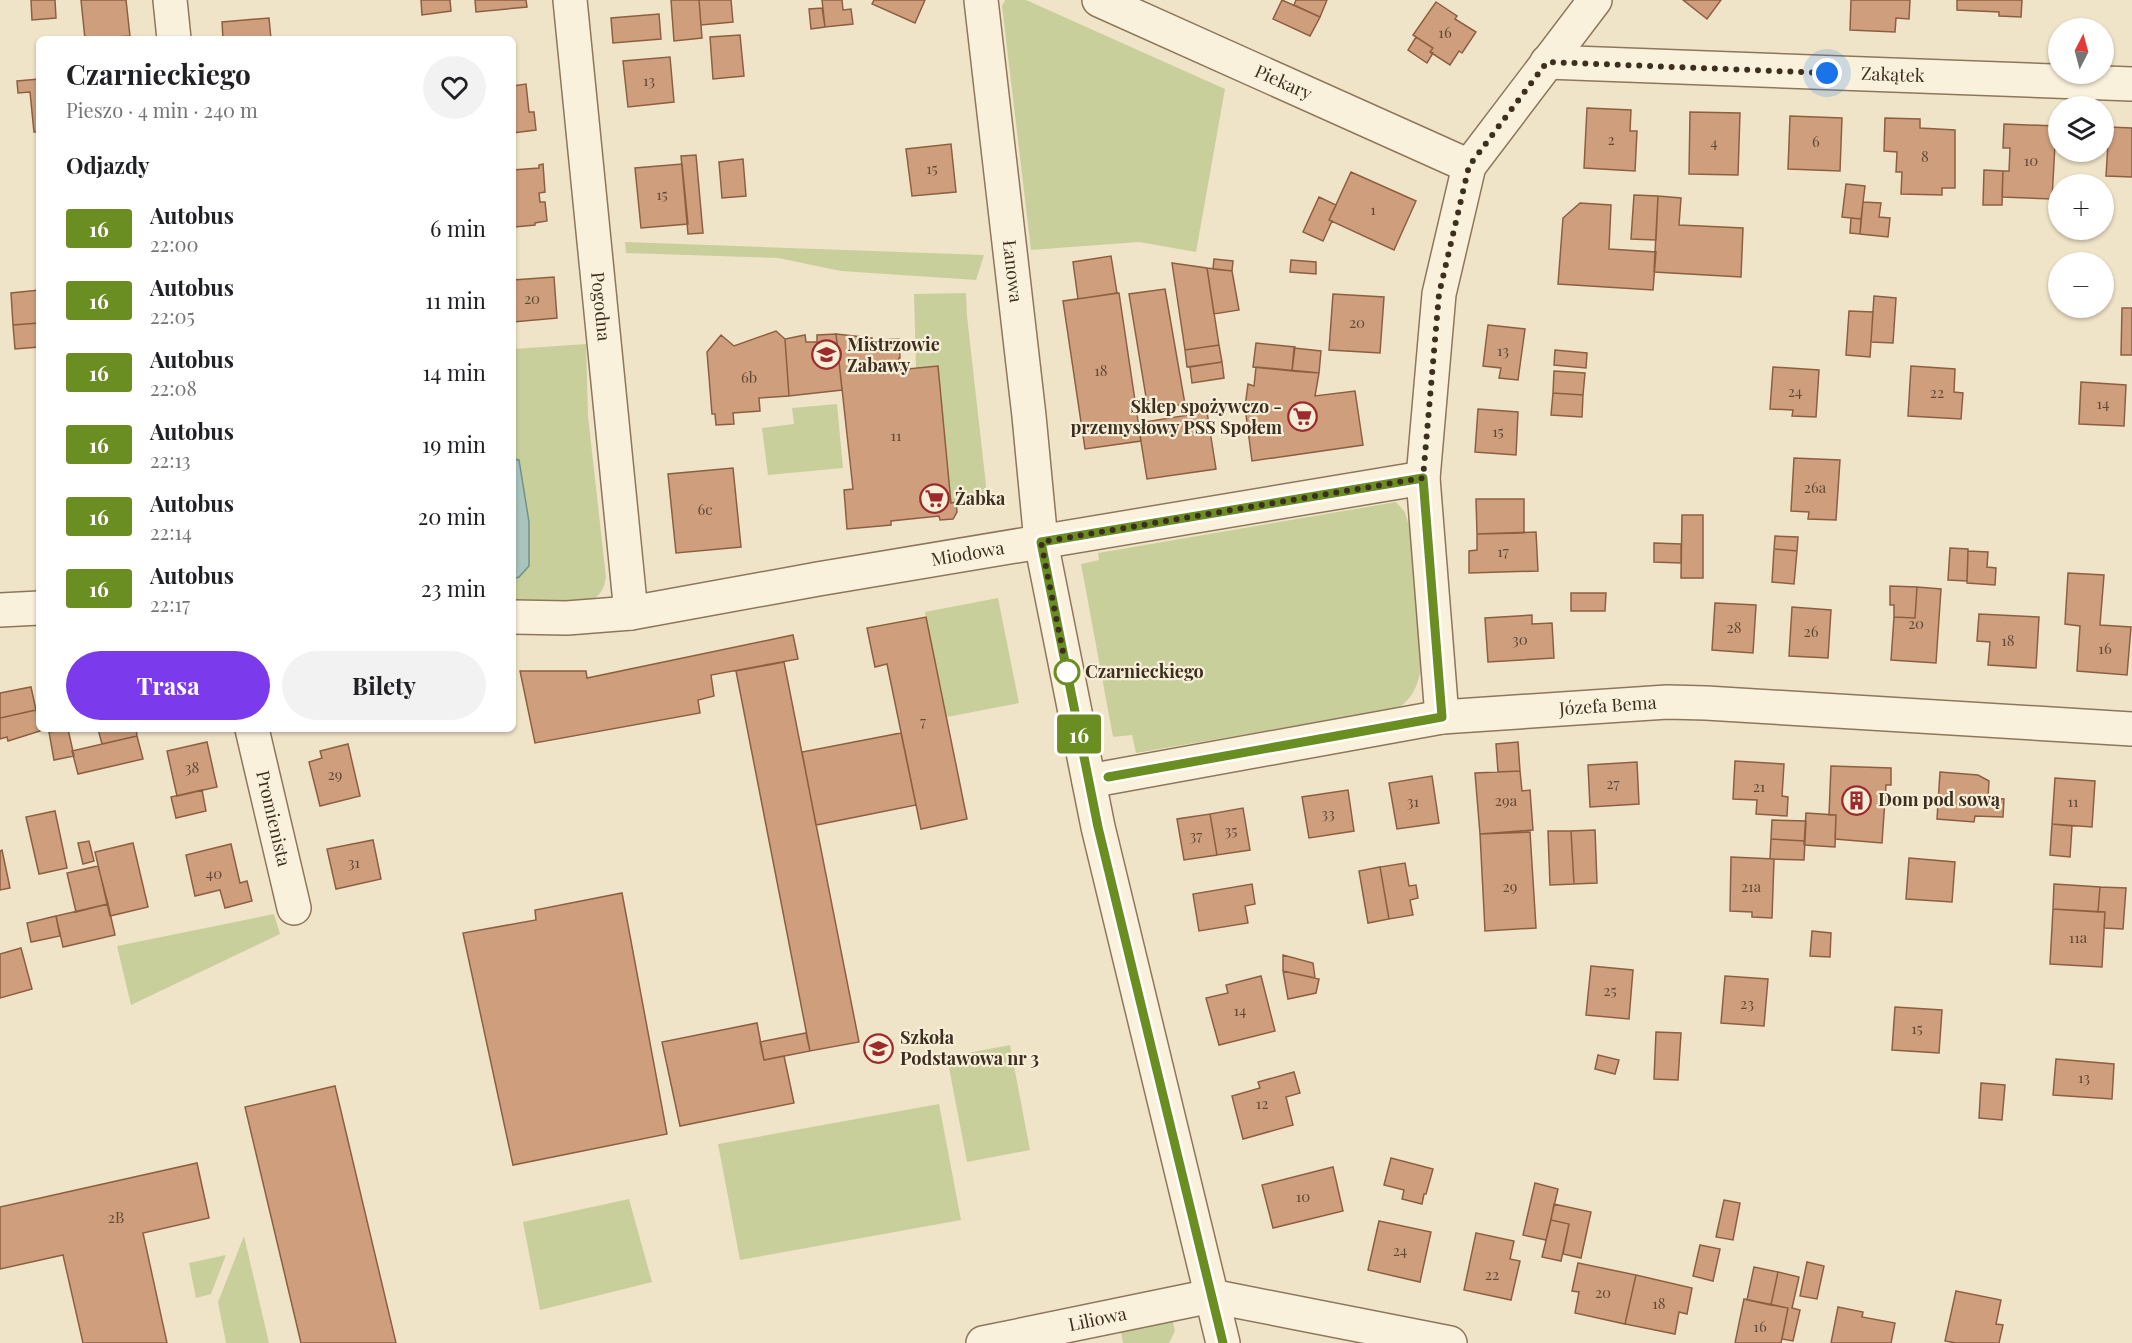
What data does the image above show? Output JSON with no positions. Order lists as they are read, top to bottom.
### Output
{
  "streets": {
    "street": [
      "Zakątek",
      "Piekary",
      "Łanowa",
      "Pogodna",
      "Miodowa",
      "Józefa Bema",
      "Promienista",
      "Liliowa"
    ]
  },
  "crossings": [
    ["Łanowa", "Miodowa"],
    ["Łanowa", "Józefa Bema"],
    ["Łanowa", "Liliowa"],
    ["Pogodna", "Miodowa"]
  ],
  "places": {
    "school or university": ["Mistrzowie Zabawy", "Szkoła Podstawowa nr 3"],
    "supermarket": ["Sklep spożywczo - przemysłowy PSS Społem", "Żabka"],
    "other": ["Czarnieckiego"],
    "building": ["Dom pod sową"]
  },
  "lines": ["bus line 16"],
  "house_numbers": [
    "16",
    "13",
    "2",
    "6",
    "4",
    "8",
    "10",
    "15",
    "15",
    "1",
    "20",
    "20",
    "13",
    "18",
    "6b",
    "24",
    "22",
    "14",
    "15",
    "11",
    "26a",
    "6c",
    "17",
    "20",
    "28",
    "26",
    "30",
    "18",
    "16",
    "7",
    "38",
    "29",
    "27",
    "21",
    "29a",
    "31",
    "11",
    "33",
    "35",
    "37",
    "31",
    "40",
    "29",
    "21a",
    "11a",
    "25",
    "23",
    "14",
    "15",
    "13",
    "12",
    "10",
    "2B",
    "24",
    "22",
    "20",
    "18",
    "16"
  ],
  "north": "top",
  "page": {
    "on_map": "16",
    "map_buttons": ["+", "−"],
    "heading": [
      ["Czarnieckiego", "Pieszo · 4 min · 240 m"],
      "Odjazdy"
    ],
    "list": [
      {
        "mark": "16",
        "name": "Autobus",
        "note": "22:00",
        "value": "6 min"
      },
      {
        "mark": "16",
        "name": "Autobus",
        "note": "22:05",
        "value": "11 min"
      },
      {
        "mark": "16",
        "name": "Autobus",
        "note": "22:08",
        "value": "14 min"
      },
      {
        "mark": "16",
        "name": "Autobus",
        "note": "22:13",
        "value": "19 min"
      },
      {
        "mark": "16",
        "name": "Autobus",
        "note": "22:14",
        "value": "20 min"
      },
      {
        "mark": "16",
        "name": "Autobus",
        "note": "22:17",
        "value": "23 min"
      }
    ],
    "buttons": ["Trasa", "Bilety"]
  }
}
